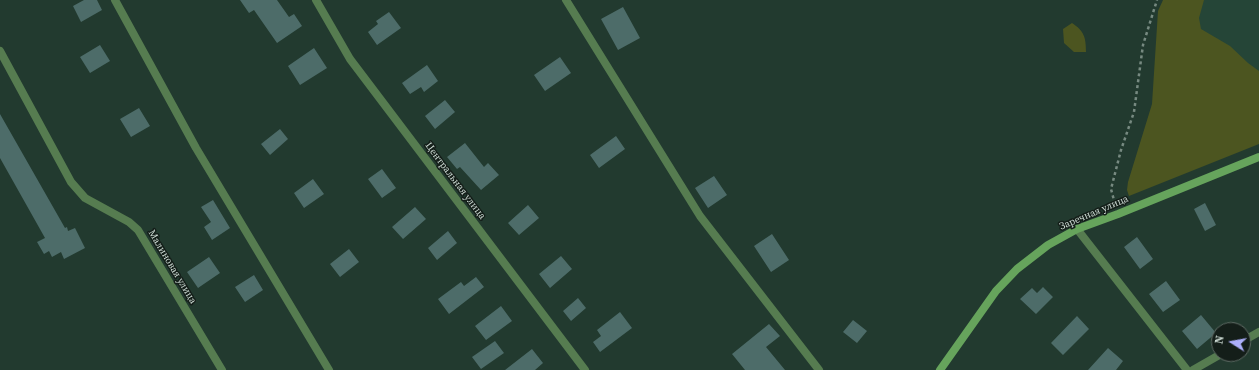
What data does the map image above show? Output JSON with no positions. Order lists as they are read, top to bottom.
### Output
{
  "streets": {
    "street": ["Центральная улица", "Заречная улица", "Малиновая улица"]
  },
  "north": "left"
}
